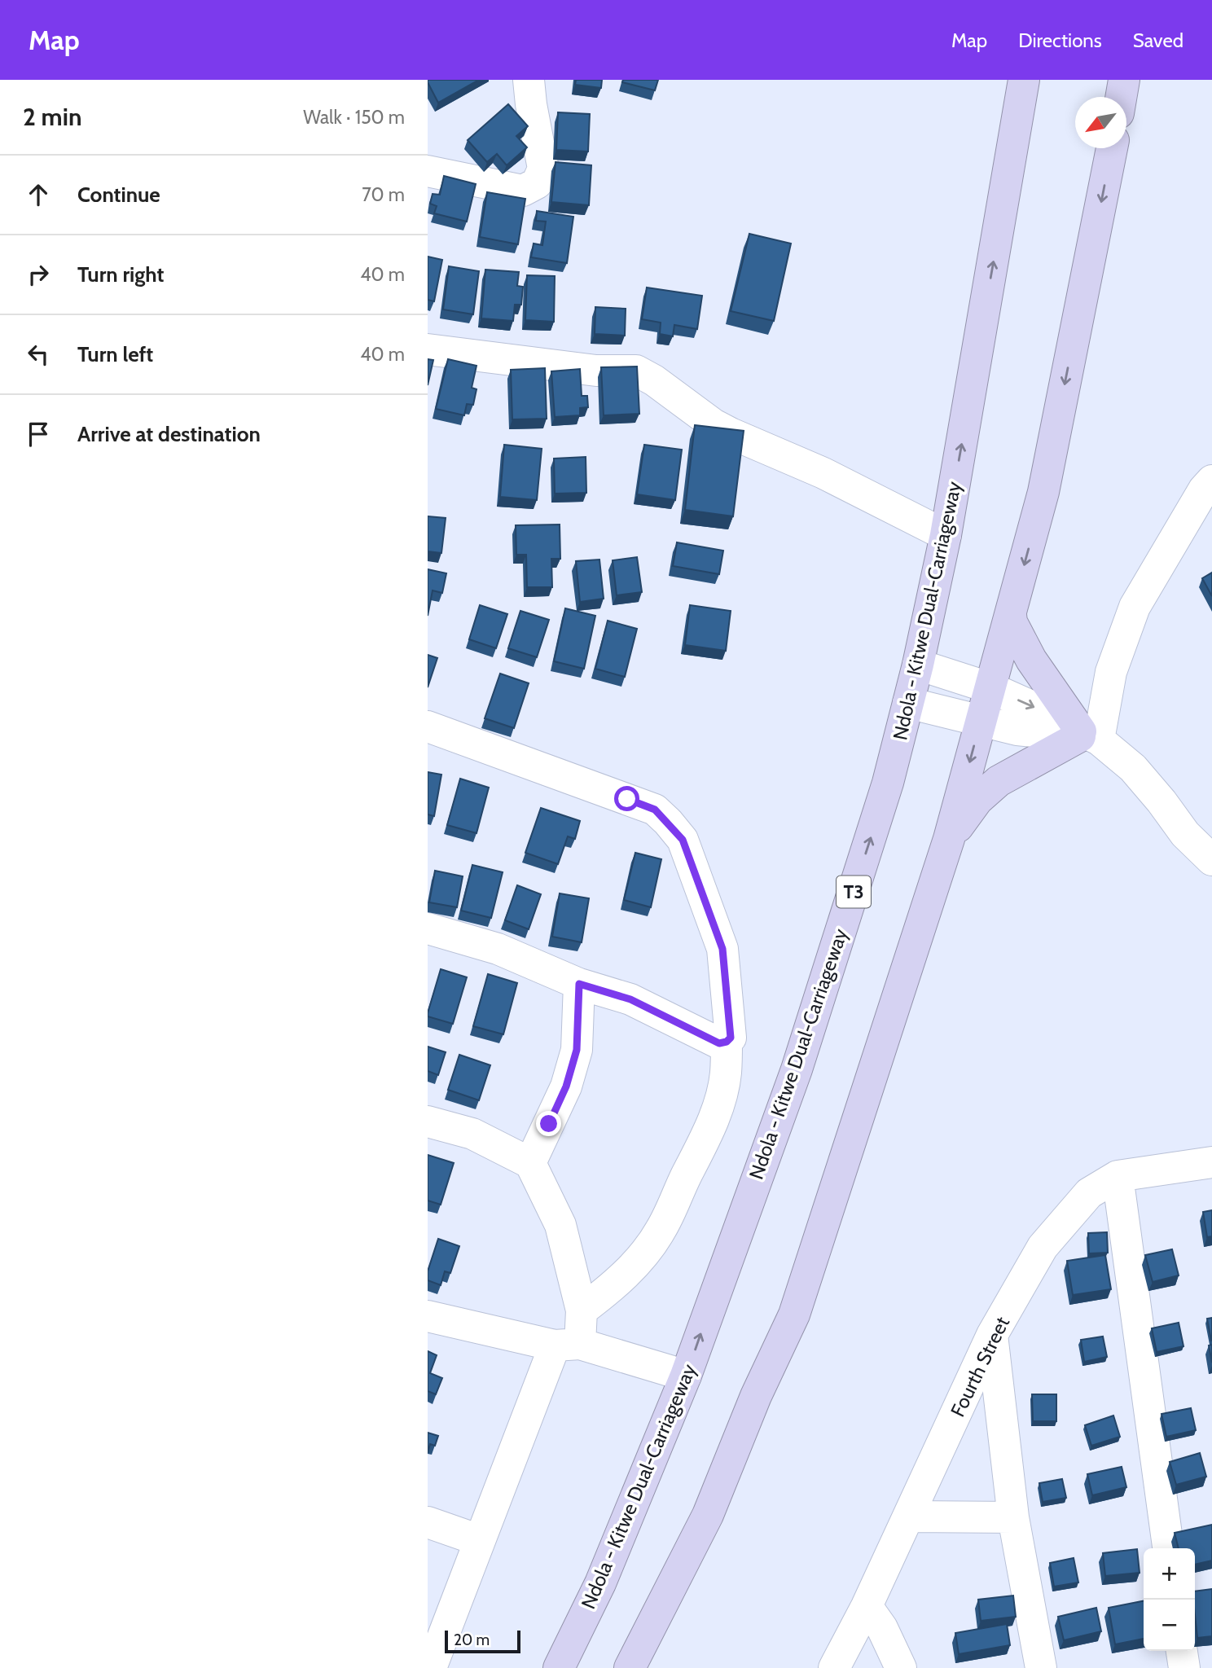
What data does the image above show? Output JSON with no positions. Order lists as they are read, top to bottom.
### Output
{
  "streets": {
    "highway": ["Ndola - Kitwe Dual-Carriageway", "T3"],
    "street": ["Fourth Street"]
  },
  "scale_bar": "20 m",
  "north": "bottom left",
  "page": {
    "header": "Map",
    "nav": ["Map", "Directions", "Saved"],
    "heading": ["2 min", "Walk · 150 m"],
    "list": [
      ["Continue", "70 m"],
      ["Turn right", "40 m"],
      ["Turn left", "40 m"],
      "Arrive at destination"
    ],
    "map_buttons": ["+", "−"],
    "scale": "20 m"
  }
}
